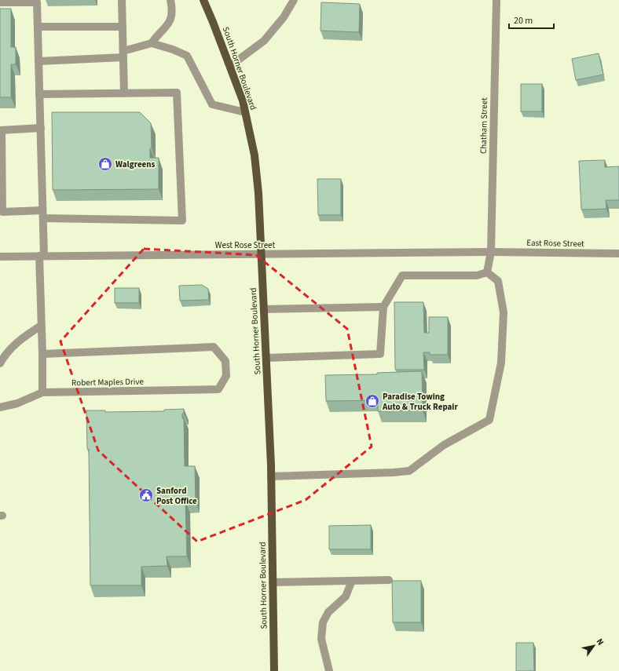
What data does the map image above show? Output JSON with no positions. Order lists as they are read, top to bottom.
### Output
{
  "streets": {
    "main road": ["South Horner Boulevard"],
    "street": [
      "Chatham Street",
      "East Rose Street",
      "West Rose Street",
      "Robert Maples Drive"
    ]
  },
  "crossings": [
    ["South Horner Boulevard", "West Rose Street"],
    ["Chatham Street", "East Rose Street"],
    ["Chatham Street", "West Rose Street"],
    ["East Rose Street", "West Rose Street"]
  ],
  "places": {
    "shop": ["Walgreens", "Paradise Towing Auto & Truck Repair"],
    "public building": ["Sanford Post Office"]
  },
  "scale_bar": "20 m",
  "north": "top right"
}
